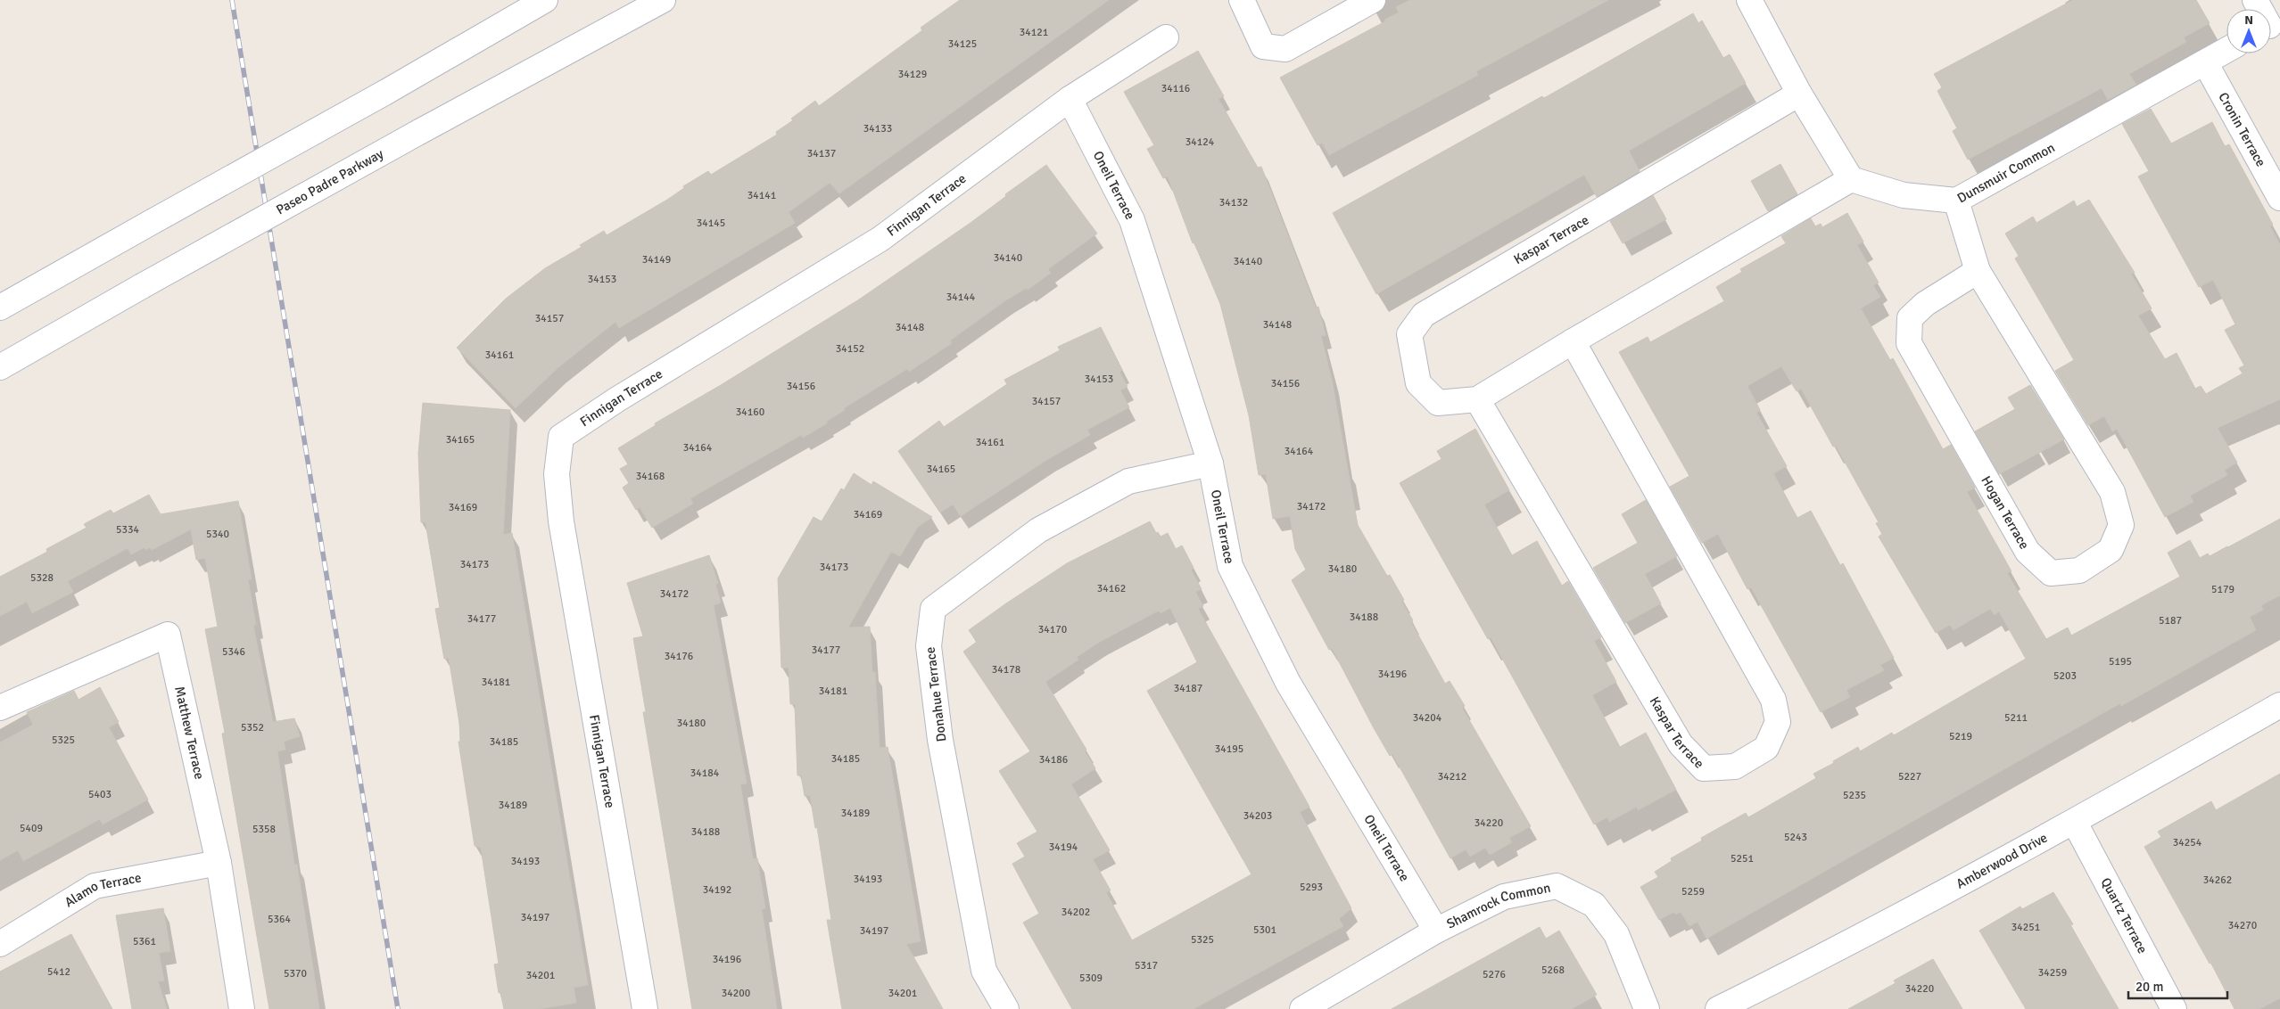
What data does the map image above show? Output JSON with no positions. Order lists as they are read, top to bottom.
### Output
{
  "streets": {
    "street": [
      "Cronin Terrace",
      "Dunsmuir Common",
      "Paseo Padre Parkway",
      "Oneil Terrace",
      "Finnigan Terrace",
      "Kaspar Terrace",
      "Hogan Terrace",
      "Donahue Terrace",
      "Matthew Terrace",
      "Amberwood Drive",
      "Alamo Terrace",
      "Shamrock Common",
      "Quartz Terrace"
    ]
  },
  "crossings": [
    ["Cronin Terrace", "Dunsmuir Common"],
    ["Dunsmuir Common", "Kaspar Terrace"],
    ["Dunsmuir Common", "Hogan Terrace"],
    ["Oneil Terrace", "Finnigan Terrace"],
    ["Oneil Terrace", "Donahue Terrace"],
    ["Oneil Terrace", "Shamrock Common"],
    ["Matthew Terrace", "Alamo Terrace"],
    ["Amberwood Drive", "Quartz Terrace"]
  ],
  "house_numbers": [
    "34121",
    "34125",
    "34129",
    "34116",
    "34133",
    "34124",
    "34137",
    "34141",
    "34132",
    "34145",
    "34140",
    "34149",
    "34140",
    "34153",
    "34144",
    "34157",
    "34148",
    "34148",
    "34152",
    "34161",
    "34153",
    "34156",
    "34156",
    "34157",
    "34160",
    "34165",
    "34161",
    "34164",
    "34164",
    "34165",
    "34168",
    "34172",
    "34169",
    "34169",
    "5334",
    "5340",
    "34173",
    "34173",
    "34180",
    "5328",
    "34162",
    "5179",
    "34172",
    "34188",
    "34177",
    "5187",
    "34170",
    "34177",
    "5346",
    "34176",
    "5195",
    "34178",
    "34196",
    "5203",
    "34181",
    "34187",
    "34181",
    "34204",
    "5211",
    "34180",
    "5352",
    "5219",
    "5325",
    "34185",
    "34195",
    "34185",
    "34186",
    "34184",
    "34212",
    "5227",
    "5403",
    "5235",
    "34189",
    "34189",
    "34203",
    "34220",
    "5409",
    "5358",
    "34188",
    "5243",
    "34254",
    "34194",
    "5251",
    "34193",
    "34193",
    "34262",
    "5293",
    "34192",
    "5259",
    "34202",
    "34197",
    "5364",
    "34270",
    "34251",
    "5301",
    "34197",
    "5325",
    "5361",
    "34196",
    "5317",
    "5268",
    "5412",
    "34259",
    "5370",
    "5276",
    "34201",
    "5309",
    "34220",
    "34200",
    "34201"
  ],
  "scale_bar": "20 m",
  "north": "top"
}
